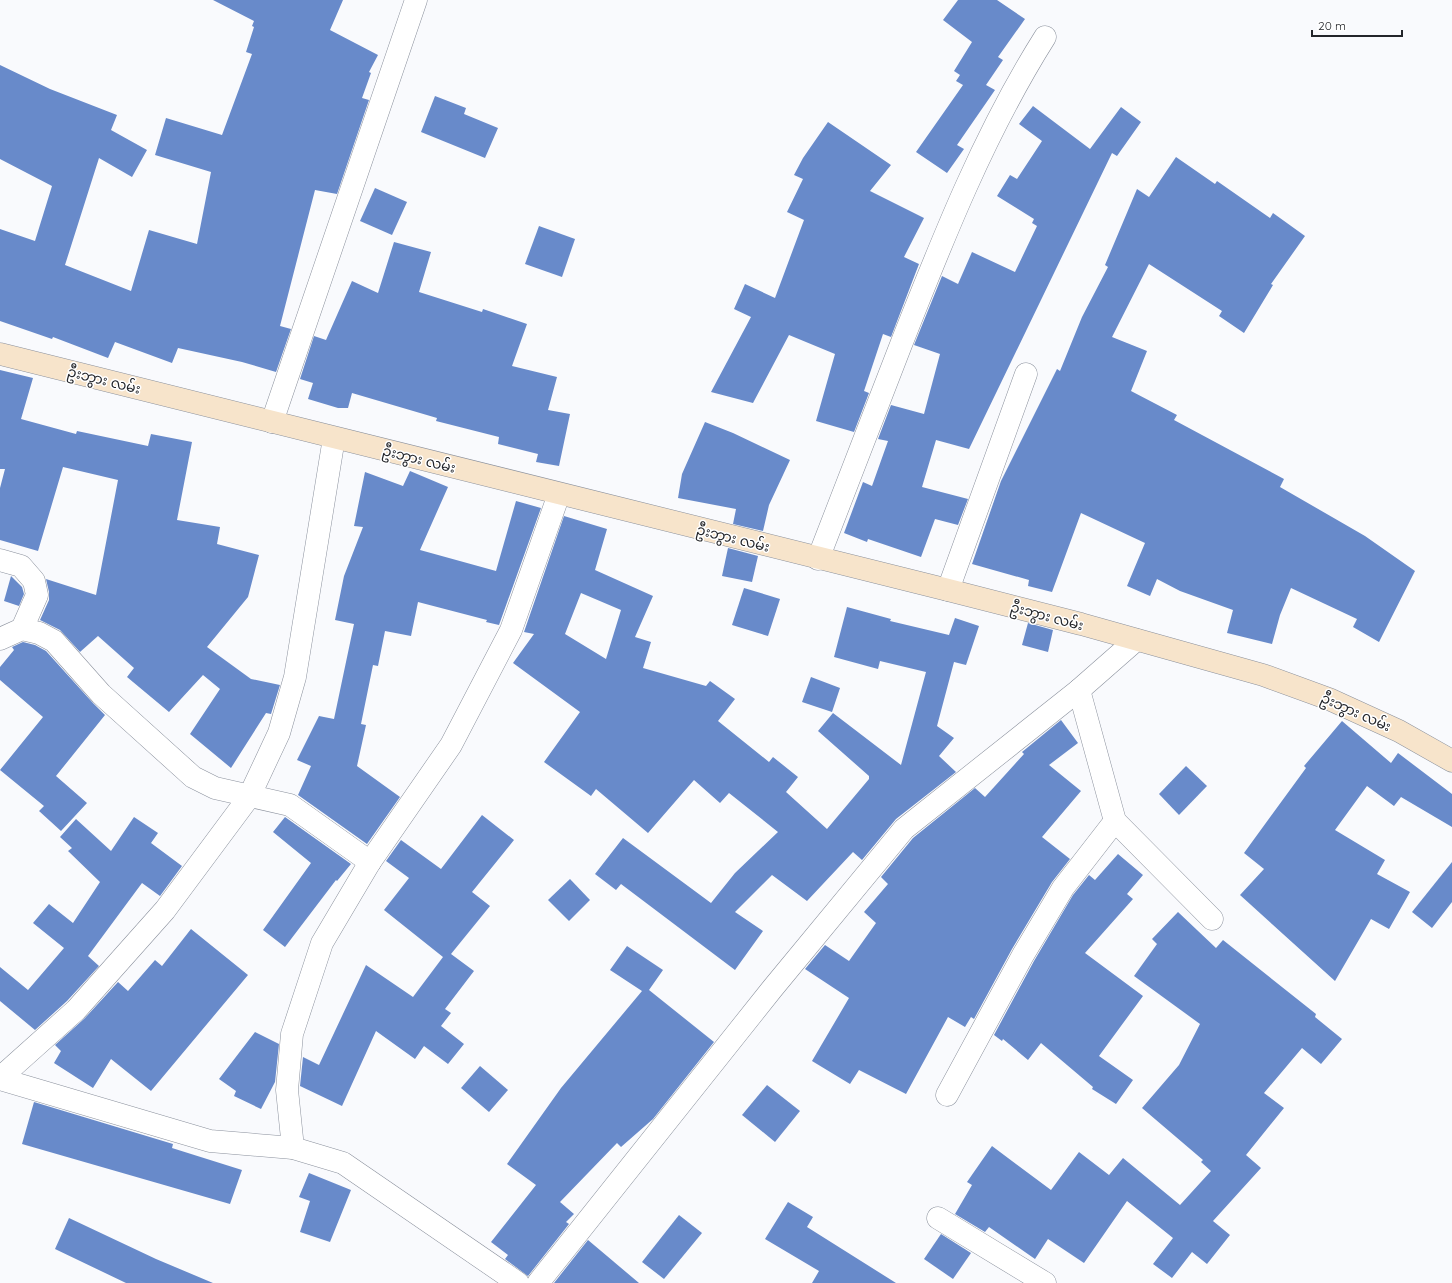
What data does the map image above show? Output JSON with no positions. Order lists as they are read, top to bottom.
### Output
{
  "streets": {
    "street": ["ဦးဘွား လမ်း"]
  },
  "scale_bar": "20 m"
}
